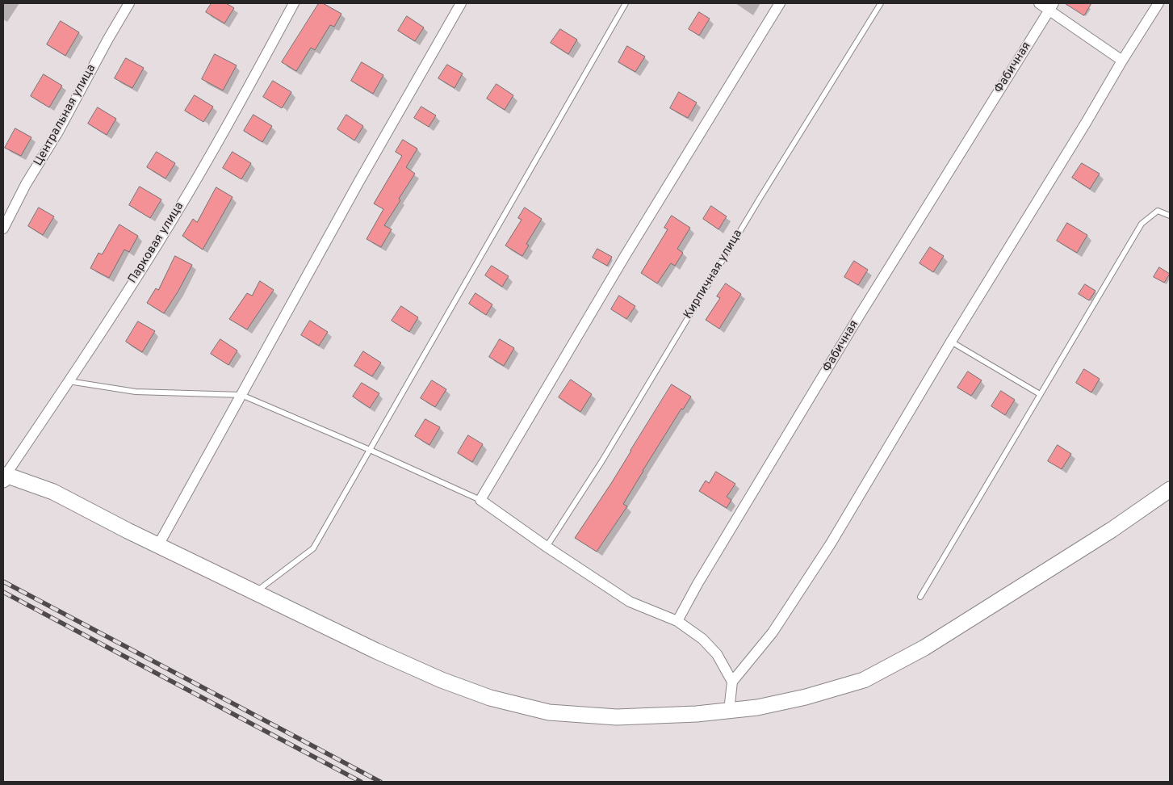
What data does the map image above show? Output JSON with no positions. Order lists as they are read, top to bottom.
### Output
{
  "streets": {
    "street": ["Фабичная", "Центральная улица", "Парковая улица"],
    "lane": ["Кирпичная улица"]
  }
}
